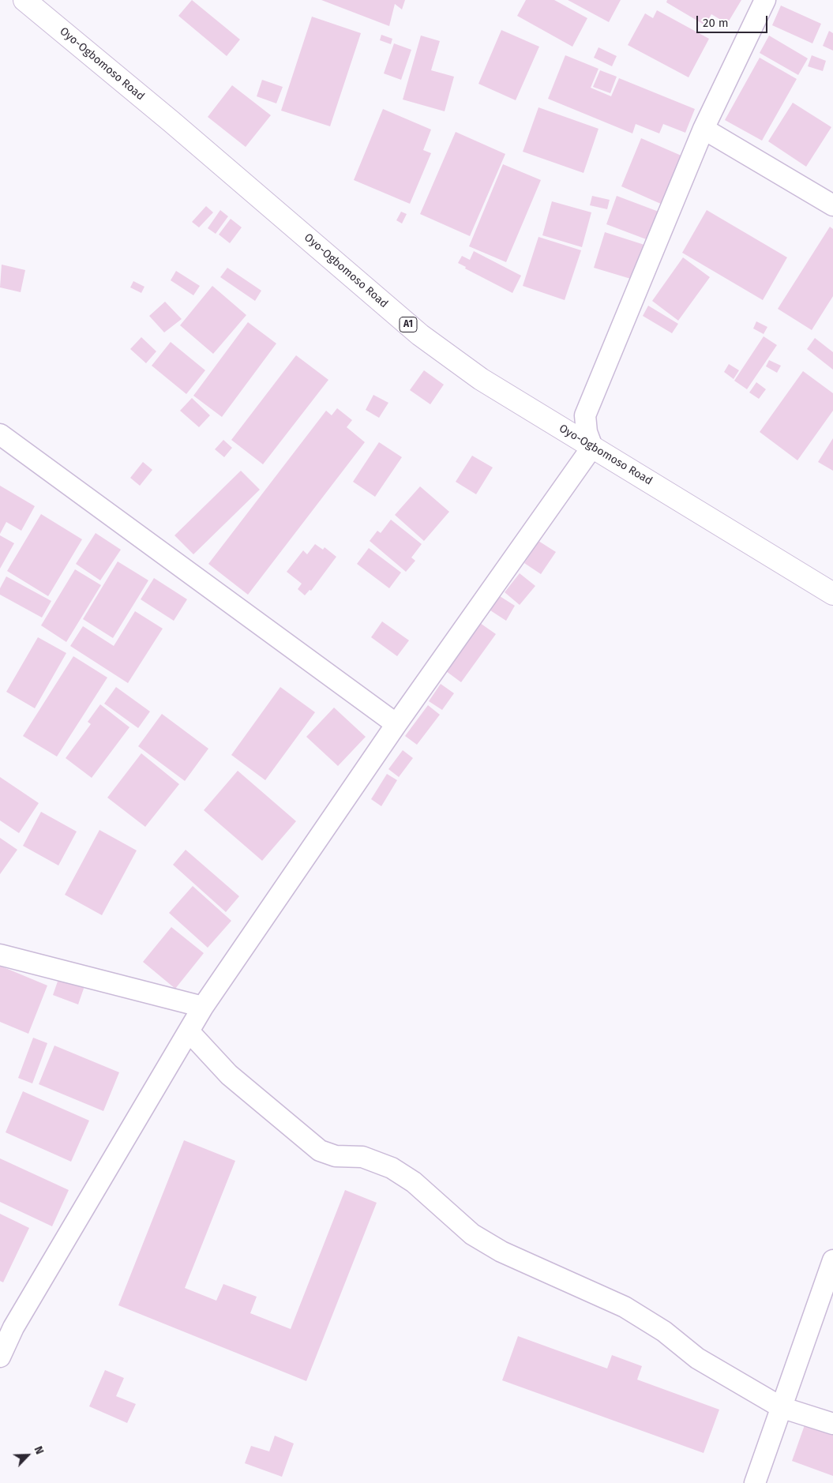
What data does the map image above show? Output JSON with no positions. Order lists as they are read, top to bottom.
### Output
{
  "streets": {
    "highway": ["Oyo-Ogbomoso Road", "A1"]
  },
  "scale_bar": "20 m",
  "north": "top right"
}
